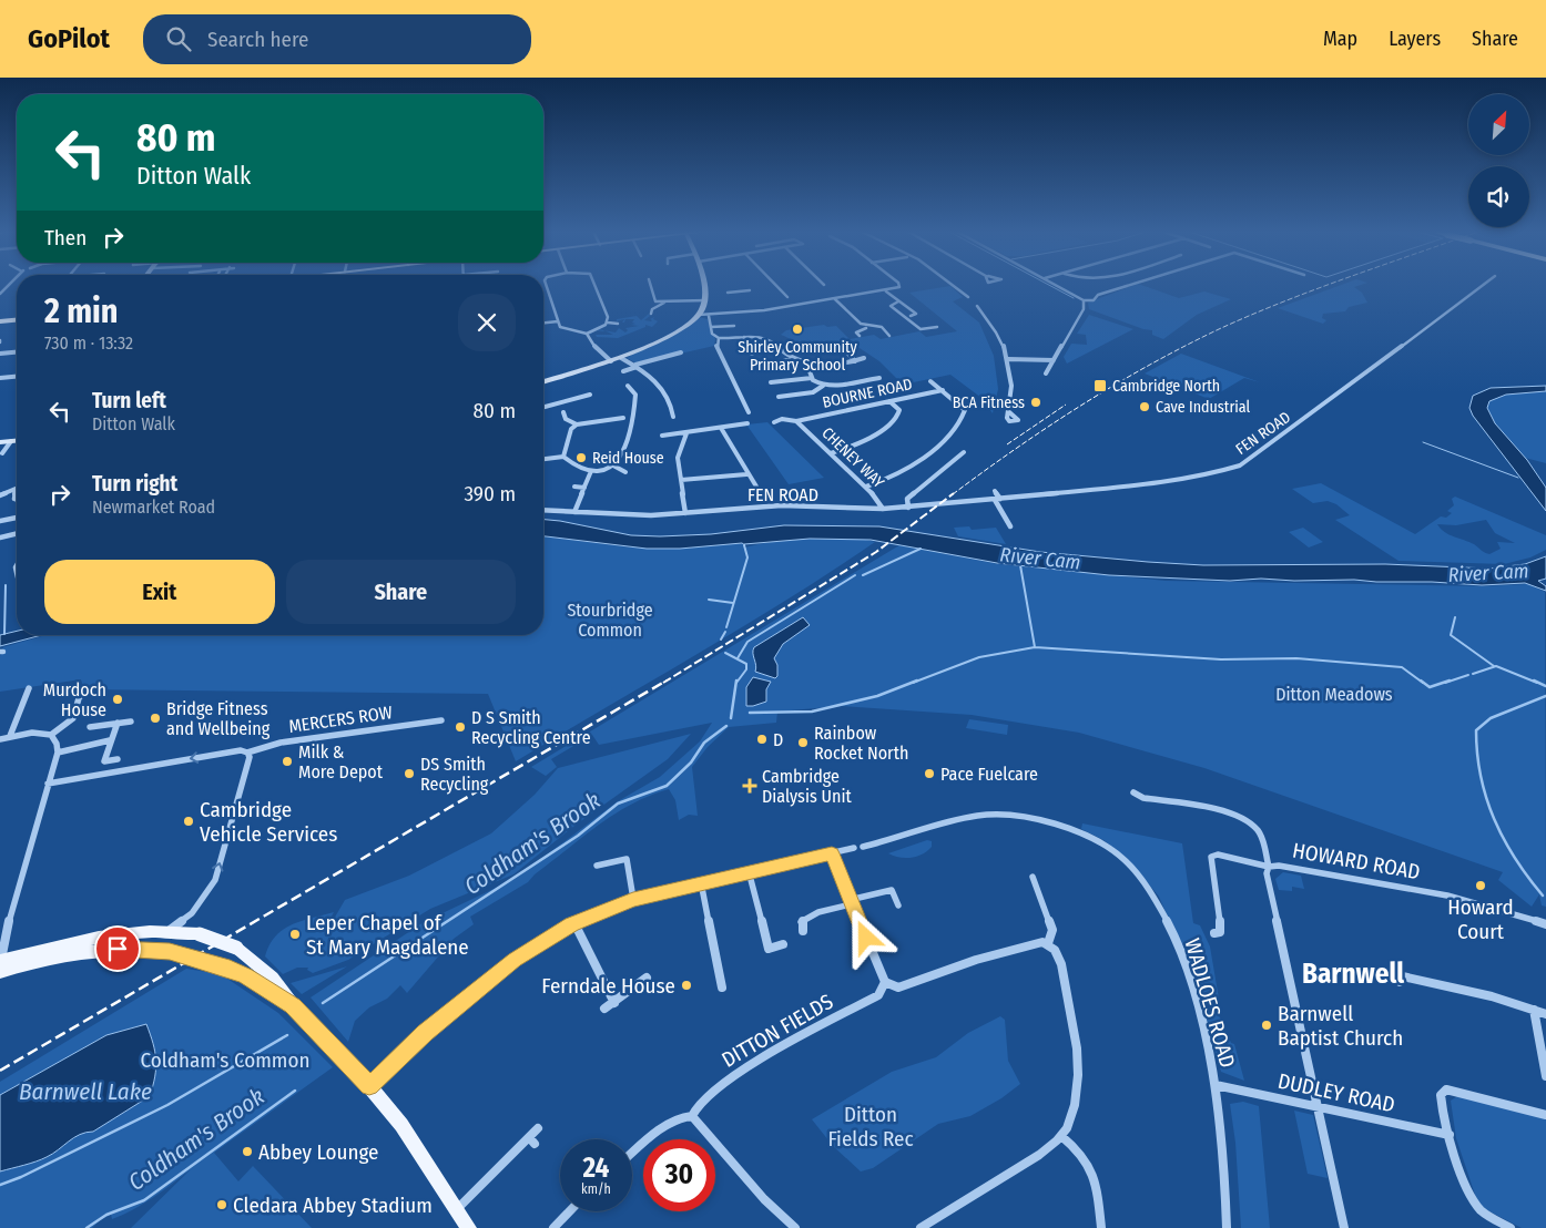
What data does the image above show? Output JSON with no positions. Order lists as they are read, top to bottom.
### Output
{
  "streets": {
    "street": [
      "BOURNE ROAD",
      "FEN ROAD",
      "CHENEY WAY",
      "MERCERS ROW",
      "HOWARD ROAD",
      "WADLOES ROAD",
      "DITTON FIELDS",
      "DUDLEY ROAD"
    ]
  },
  "crossings": [
    ["BOURNE ROAD", "CHENEY WAY"],
    ["FEN ROAD", "CHENEY WAY"],
    ["HOWARD ROAD", "DUDLEY ROAD"],
    ["WADLOES ROAD", "DUDLEY ROAD"]
  ],
  "districts": ["Barnwell"],
  "water": ["River Cam", "Coldham's Brook", "Barnwell Lake"],
  "parks": [
    "Stourbridge Common",
    "Ditton Meadows",
    "Coldham's Common",
    "Ditton Fields Rec"
  ],
  "places": {
    "other": [
      "Shirley Community Primary School",
      "BCA Fitness",
      "Cave Industrial",
      "Reid House",
      "Murdoch House",
      "Bridge Fitness and Wellbeing",
      "D S Smith Recycling Centre",
      "D",
      "Rainbow Rocket North",
      "Milk & More Depot",
      "DS Smith Recycling",
      "Pace Fuelcare",
      "Cambridge Vehicle Services",
      "Howard Court",
      "Leper Chapel of St Mary Magdalene",
      "Ferndale House",
      "Barnwell Baptist Church",
      "Abbey Lounge",
      "Cledara Abbey Stadium"
    ],
    "transit": ["Cambridge North"],
    "health": ["Cambridge Dialysis Unit"]
  },
  "north": "top right",
  "page": {
    "header": "GoPilot",
    "search": "Search here",
    "nav": ["Map", "Layers", "Share"],
    "turn": ["80 m", "Ditton Walk"],
    "then": "Then",
    "heading": ["2 min", "730 m · 13:32"],
    "list": [
      {
        "name": "Turn left",
        "note": "Ditton Walk",
        "value": "80 m"
      },
      {
        "name": "Turn right",
        "note": "Newmarket Road",
        "value": "390 m"
      }
    ],
    "buttons": ["Exit", "Share"],
    "speed": "24 km/h",
    "limit": "30"
  }
}
